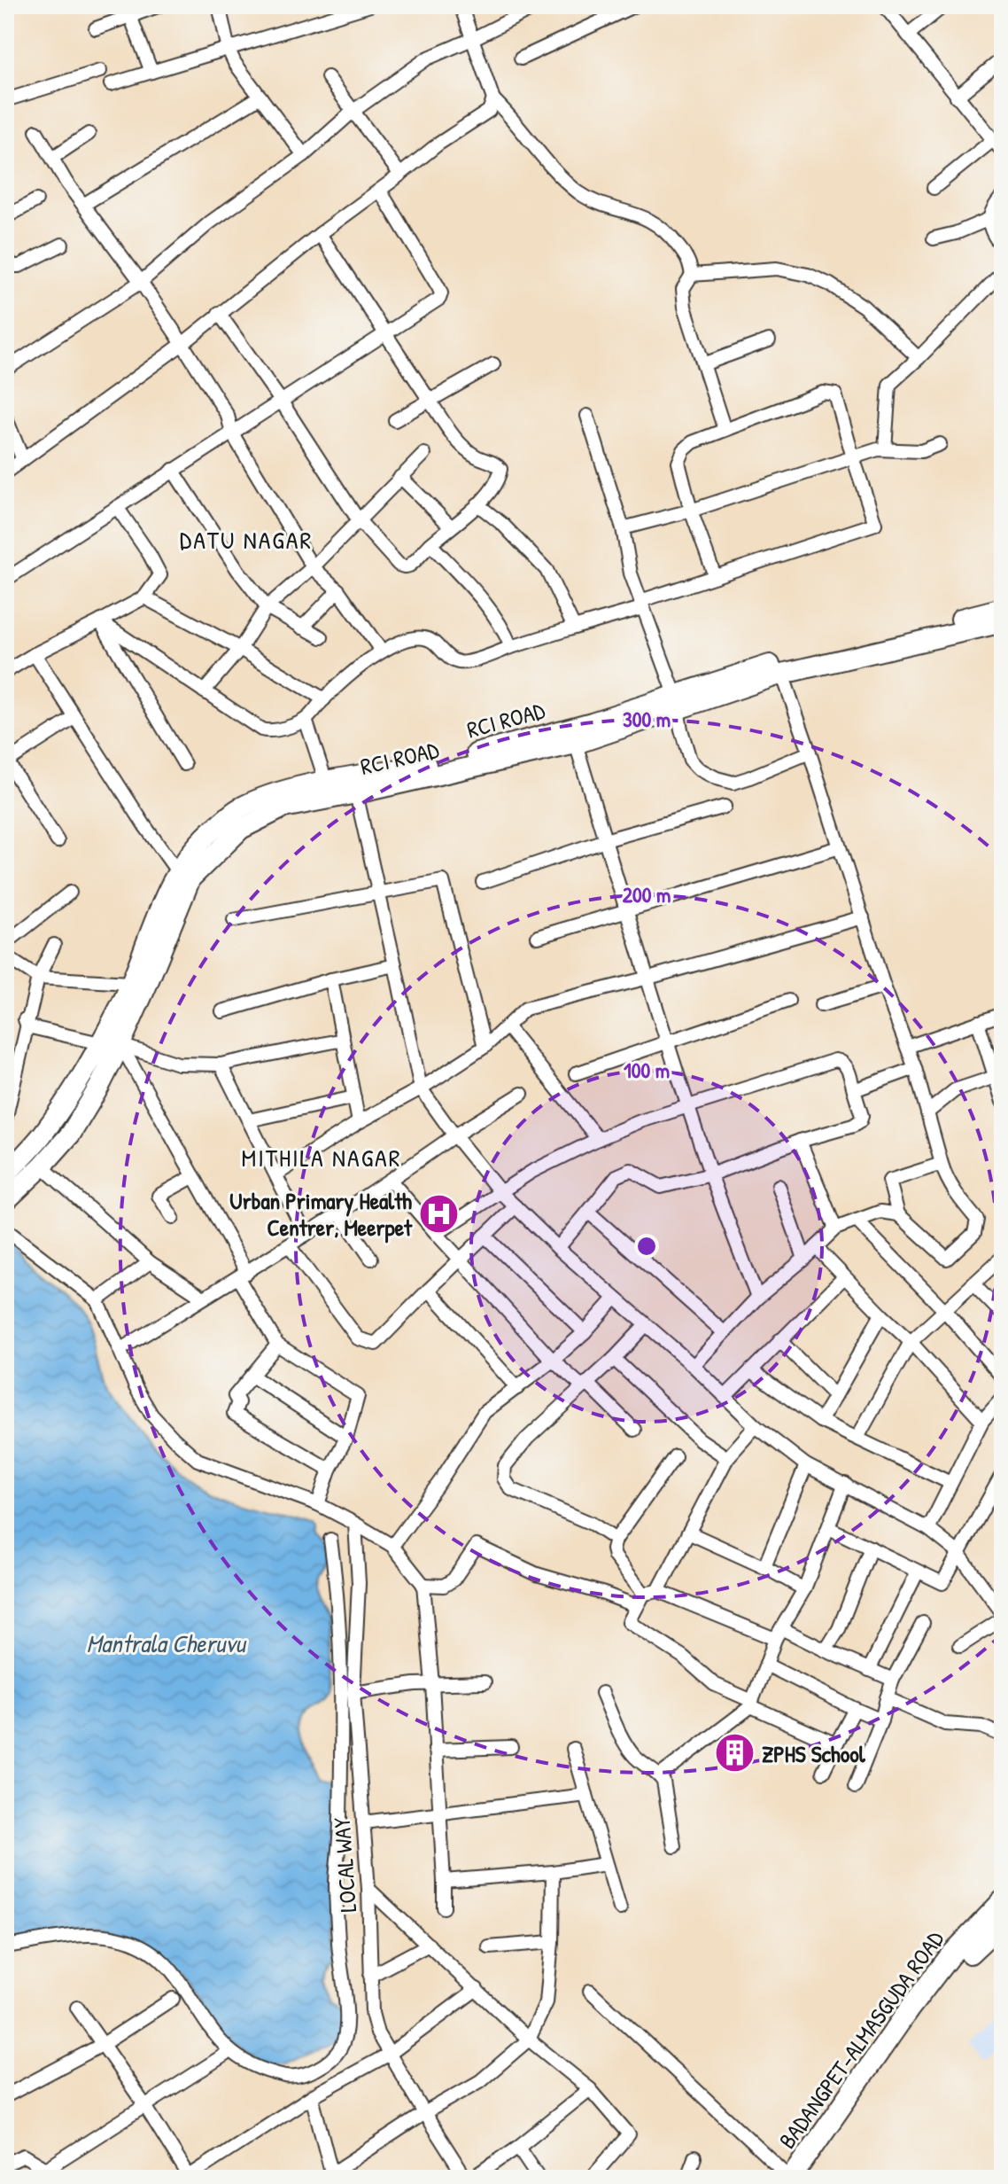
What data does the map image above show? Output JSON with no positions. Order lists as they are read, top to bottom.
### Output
{
  "streets": {
    "main road": ["RCI ROAD", "BADANGPET-ALMASGUDA ROAD"],
    "street": ["LOCAL WAY"]
  },
  "districts": ["DATU NAGAR", "MITHILA NAGAR"],
  "water": ["Mantrala Cheruvu"],
  "places": {
    "hospital": ["Urban Primary Health Centrer, Meerpet"],
    "building": ["ZPHS School"]
  },
  "rings": ["300 m", "200 m", "100 m"]
}
